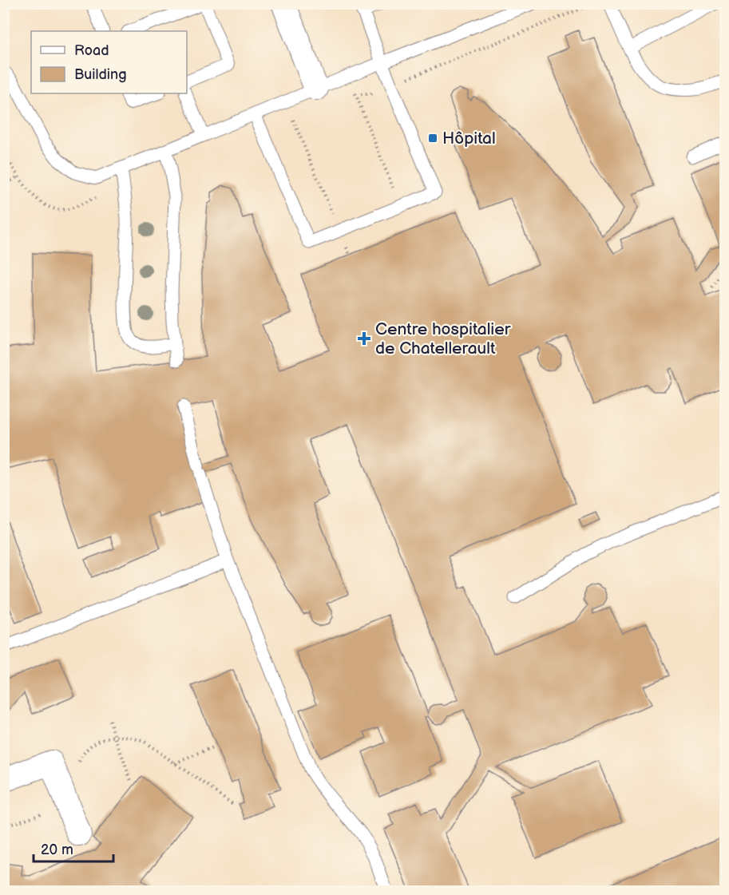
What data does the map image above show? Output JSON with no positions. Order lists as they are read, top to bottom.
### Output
{
  "places": {
    "transit": ["Hôpital"],
    "health": ["Centre hospitalier de Chatellerault"]
  },
  "legend": ["Road", "Building"],
  "scale_bar": "20 m"
}
